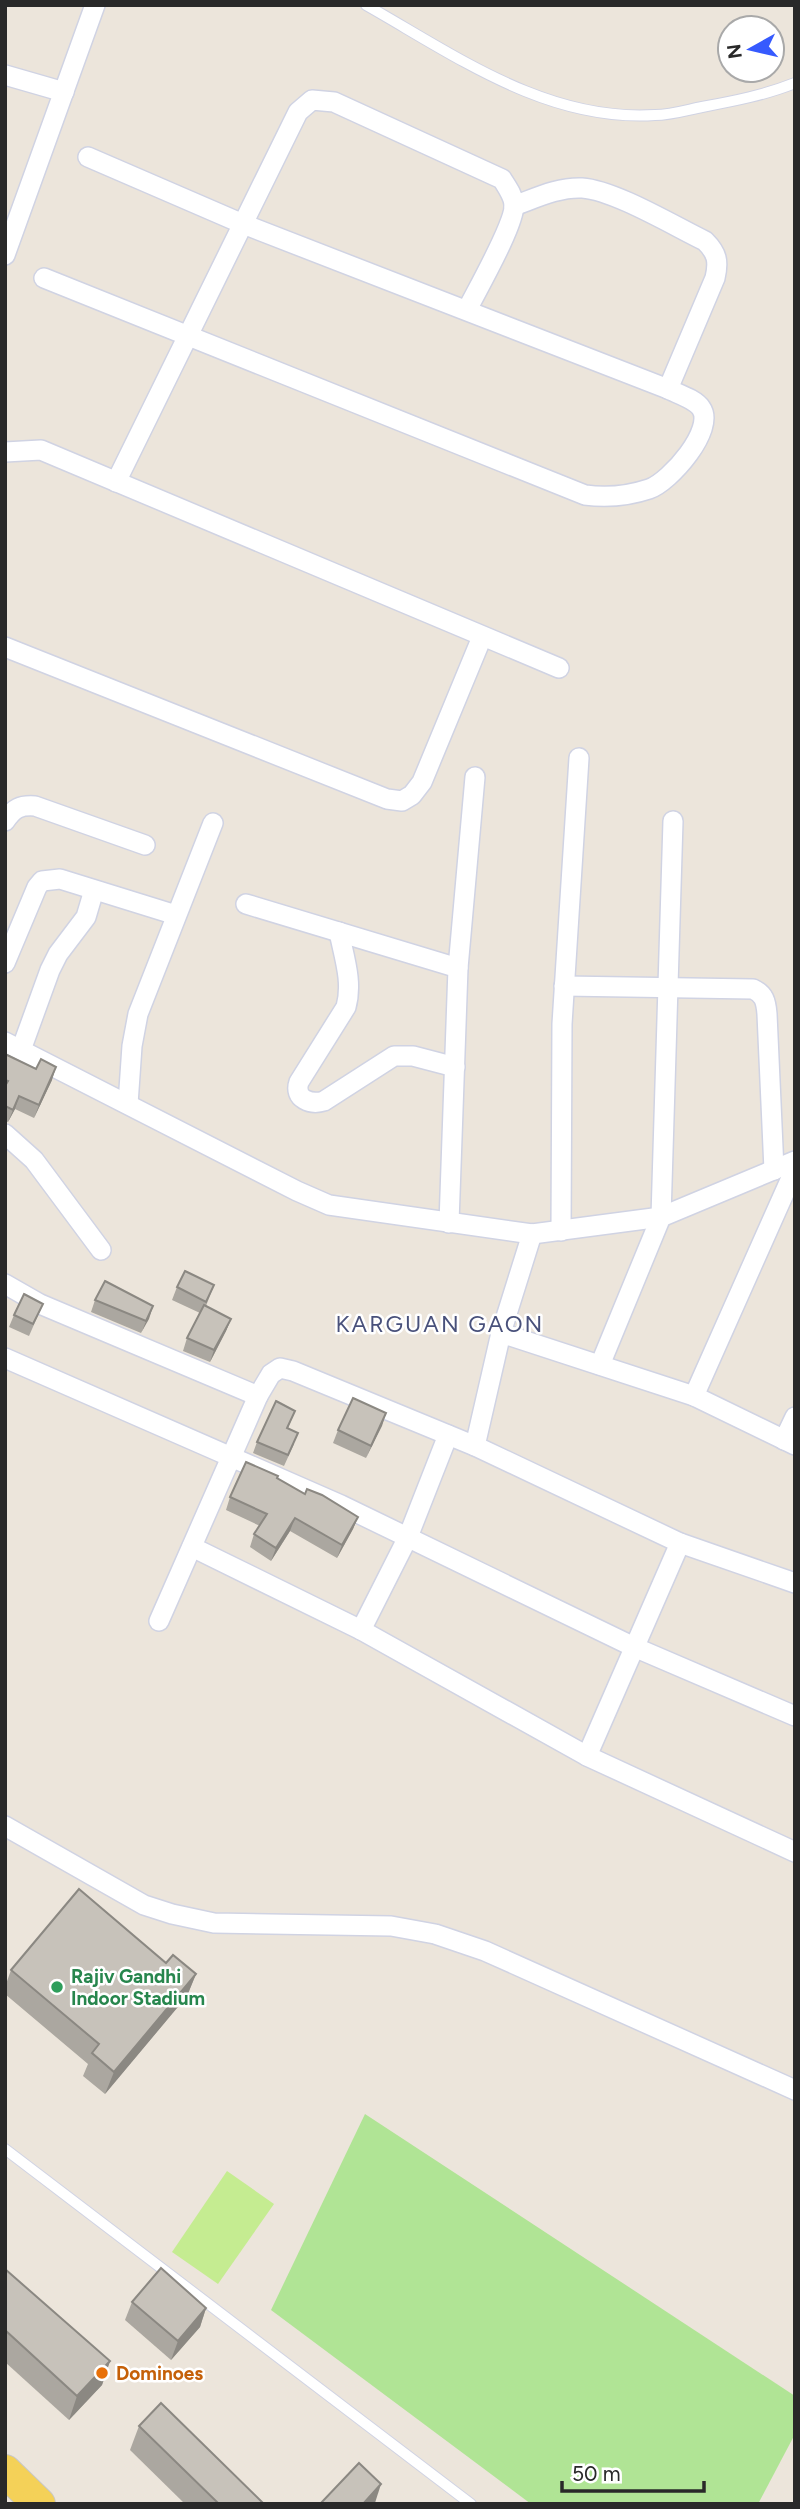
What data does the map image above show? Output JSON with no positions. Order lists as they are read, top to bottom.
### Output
{
  "districts": ["KARGUAN GAON"],
  "places": ["Rajiv Gandhi Indoor Stadium", "Dominoes"],
  "scale_bar": "50 m",
  "north": "left"
}
